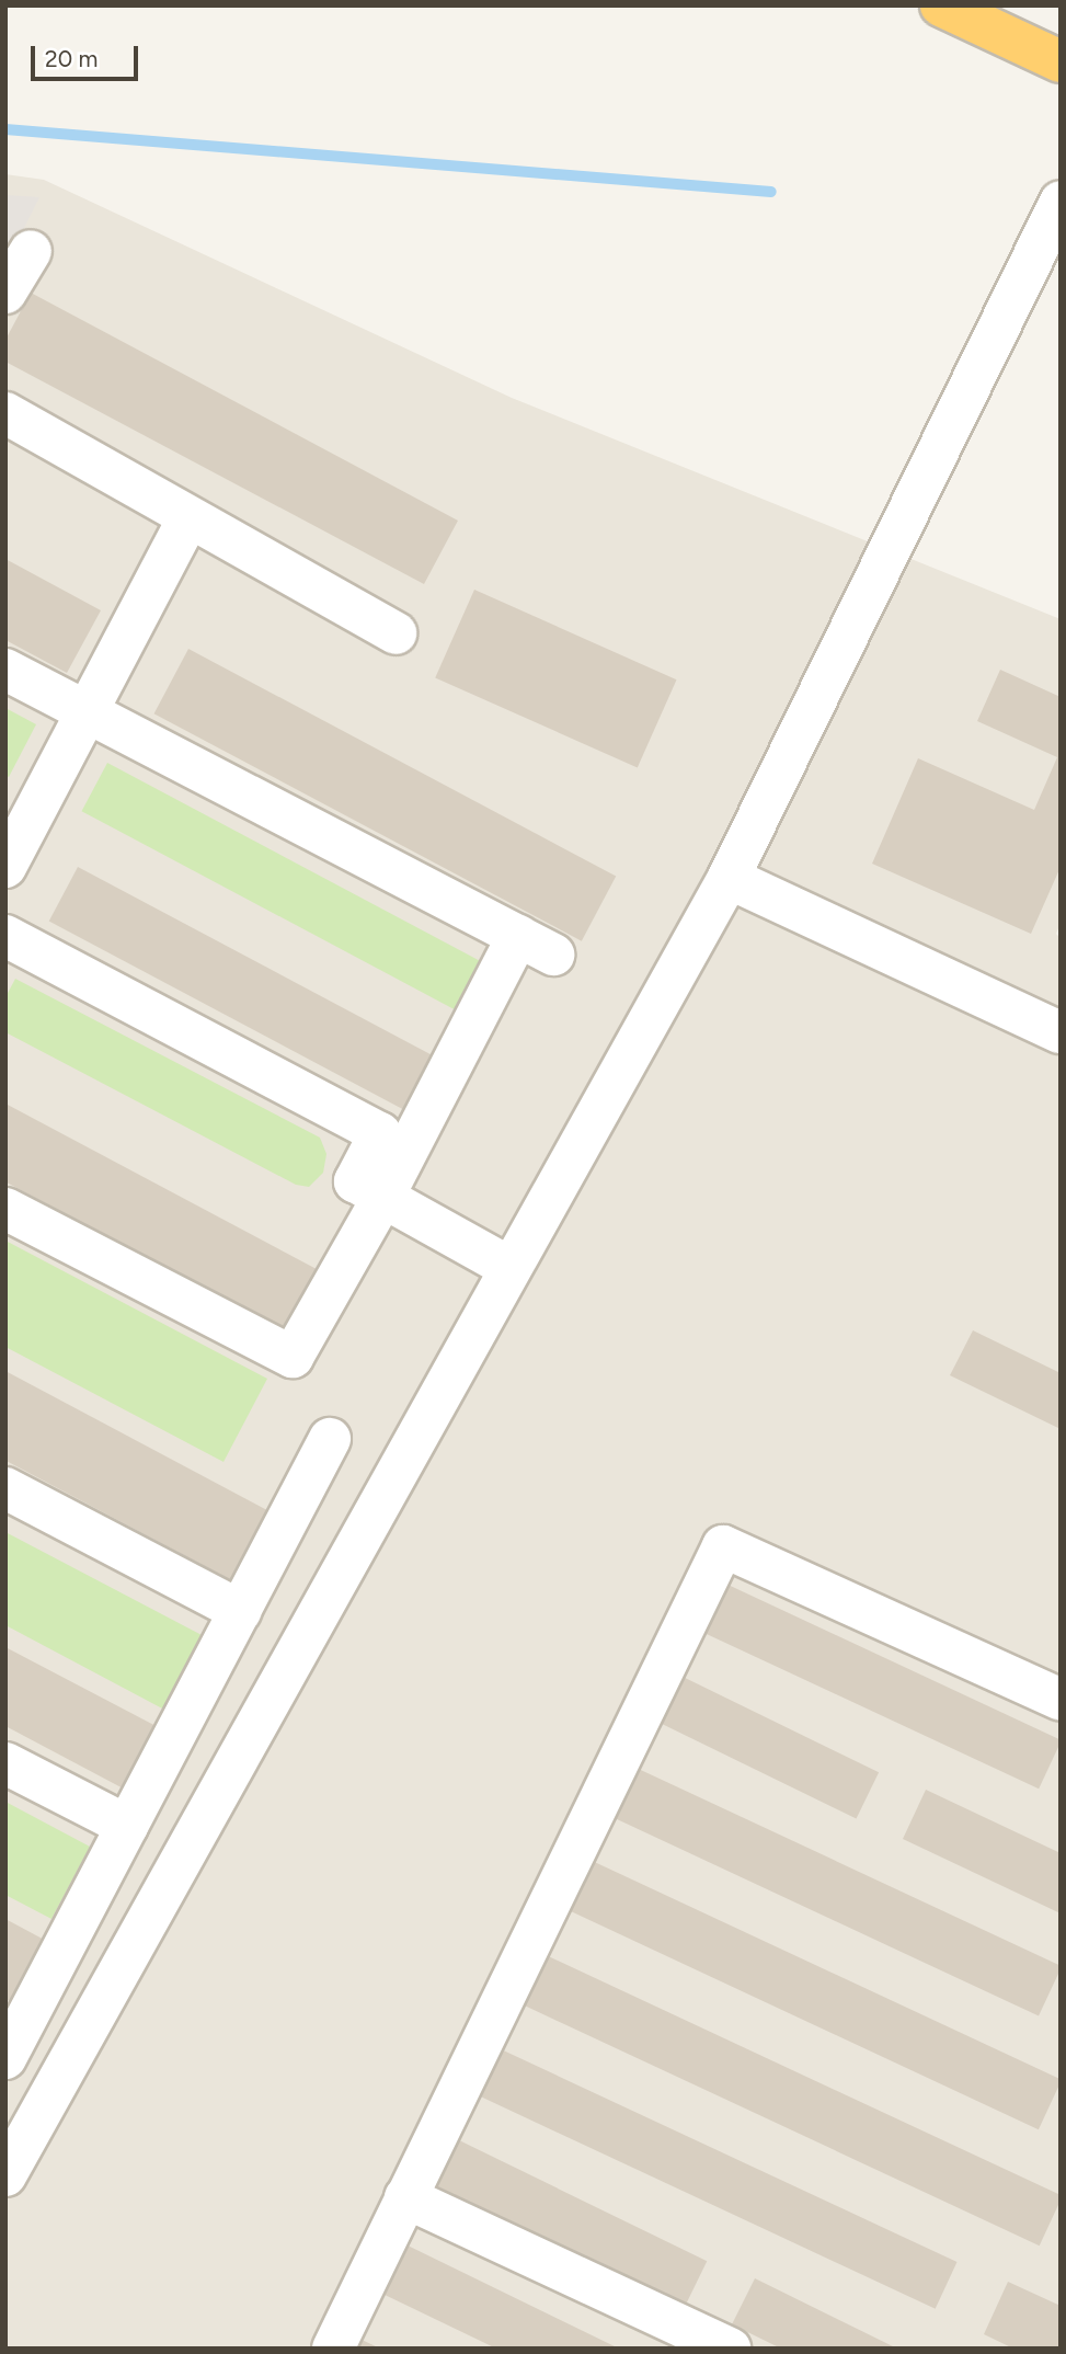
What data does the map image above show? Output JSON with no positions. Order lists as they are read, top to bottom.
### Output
{
  "scale_bar": "20 m"
}
